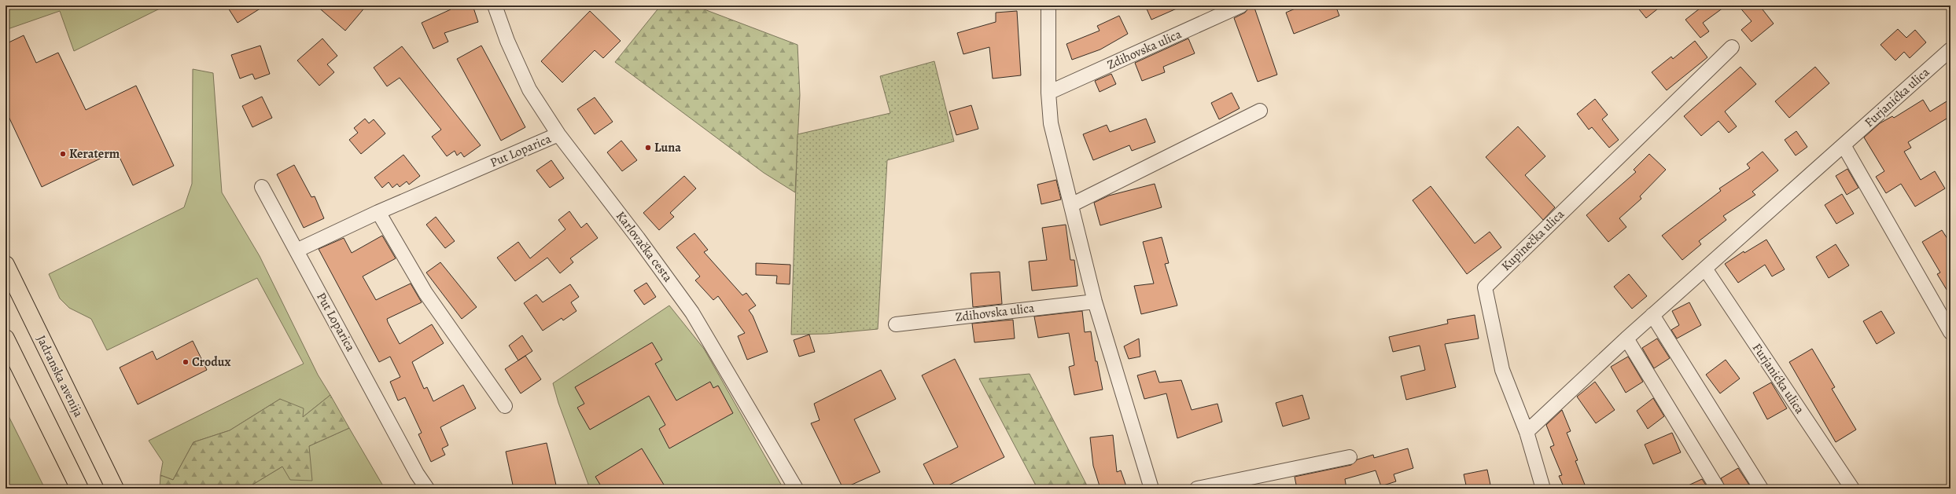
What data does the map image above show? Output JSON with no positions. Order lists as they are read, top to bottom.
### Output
{
  "streets": {
    "main road": ["Jadranska avenija"],
    "street": [
      "Zdihovska ulica",
      "Furjanićka ulica",
      "Put Loparica",
      "Kupinečka ulica",
      "Karlovačka cesta"
    ]
  },
  "crossings": [
    ["Furjanićka ulica", "Kupinečka ulica"],
    ["Put Loparica", "Karlovačka cesta"]
  ],
  "places": ["Luna", "Keraterm", "Crodux"]
}
